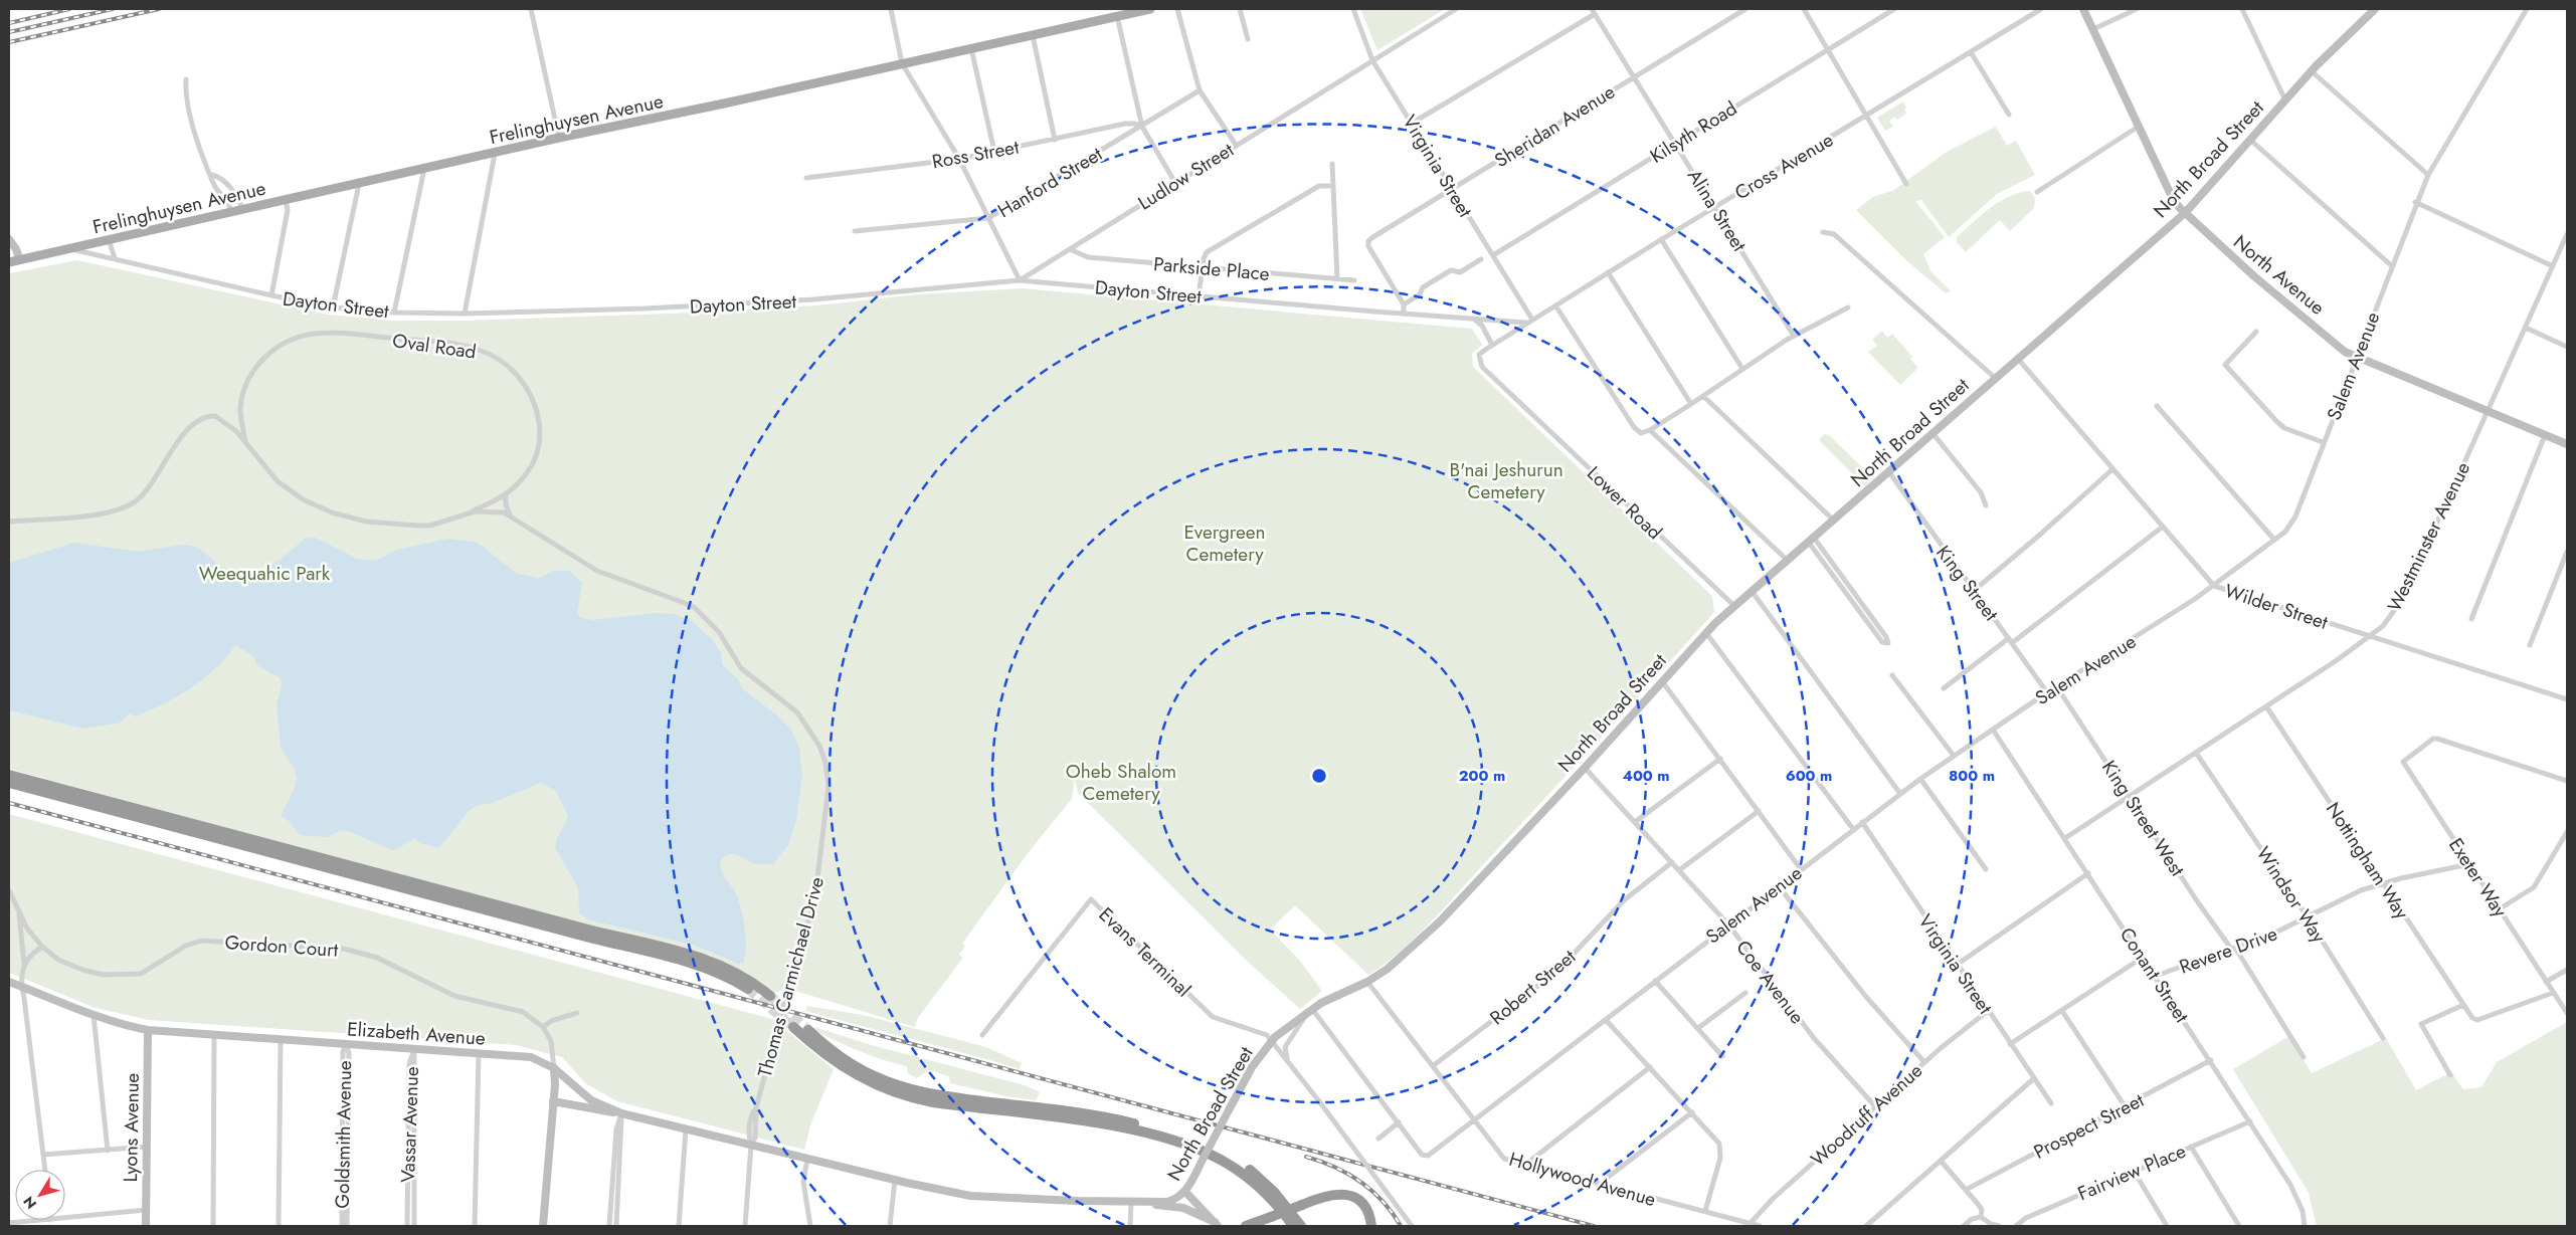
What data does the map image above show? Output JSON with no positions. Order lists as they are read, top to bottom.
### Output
{
  "streets": {
    "main road": [
      "Frelinghuysen Avenue",
      "North Broad Street",
      "North Avenue",
      "Elizabeth Avenue",
      "Lyons Avenue"
    ],
    "street": [
      "Sheridan Avenue",
      "Kilsyth Road",
      "Ross Street",
      "Virginia Street",
      "Cross Avenue",
      "Ludlow Street",
      "Hanford Street",
      "Alina Street",
      "Parkside Place",
      "Dayton Street",
      "Oval Road",
      "Salem Avenue",
      "Lower Road",
      "Westminster Avenue",
      "King Street",
      "Wilder Street",
      "King Street West",
      "Nottingham Way",
      "Exeter Way",
      "Windsor Way",
      "Gordon Court",
      "Revere Drive",
      "Evans Terminal",
      "Conant Street",
      "Thomas Carmichael Drive",
      "Coe Avenue",
      "Robert Street",
      "Woodruff Avenue",
      "Vassar Avenue",
      "Prospect Street",
      "Goldsmith Avenue",
      "Fairview Place",
      "Hollywood Avenue"
    ]
  },
  "crossings": [
    ["Frelinghuysen Avenue", "Dayton Street"],
    ["Sheridan Avenue", "Virginia Street"],
    ["Sheridan Avenue", "Alina Street"],
    ["Kilsyth Road", "Virginia Street"],
    ["Kilsyth Road", "Alina Street"],
    ["Ross Street", "Hanford Street"],
    ["North Broad Street", "North Avenue"],
    ["North Broad Street", "Lower Road"],
    ["North Broad Street", "King Street"],
    ["North Broad Street", "Wilder Street"],
    ["North Broad Street", "Evans Terminal"],
    ["North Broad Street", "Coe Avenue"],
    ["North Broad Street", "Elizabeth Avenue"],
    ["North Broad Street", "Hollywood Avenue"],
    ["Virginia Street", "Cross Avenue"],
    ["Virginia Street", "Ludlow Street"],
    ["Virginia Street", "Salem Avenue"],
    ["Virginia Street", "Woodruff Avenue"],
    ["Cross Avenue", "Alina Street"],
    ["Cross Avenue", "Lower Road"],
    ["Ludlow Street", "Parkside Place"],
    ["Ludlow Street", "Dayton Street"],
    ["North Avenue", "Salem Avenue"],
    ["North Avenue", "Westminster Avenue"],
    ["Oval Road", "Thomas Carmichael Drive"],
    ["Salem Avenue", "King Street"],
    ["Salem Avenue", "Wilder Street"],
    ["Salem Avenue", "King Street West"],
    ["Salem Avenue", "Conant Street"],
    ["Salem Avenue", "Coe Avenue"],
    ["Salem Avenue", "Hollywood Avenue"],
    ["Westminster Avenue", "Wilder Street"],
    ["Westminster Avenue", "King Street West"],
    ["Westminster Avenue", "Nottingham Way"],
    ["Westminster Avenue", "Windsor Way"],
    ["Westminster Avenue", "Conant Street"],
    ["King Street West", "Revere Drive"],
    ["Nottingham Way", "Exeter Way"],
    ["Nottingham Way", "Revere Drive"],
    ["Exeter Way", "Revere Drive"],
    ["Windsor Way", "Revere Drive"],
    ["Revere Drive", "Conant Street"],
    ["Conant Street", "Prospect Street"],
    ["Conant Street", "Fairview Place"],
    ["Thomas Carmichael Drive", "Elizabeth Avenue"],
    ["Coe Avenue", "Robert Street"],
    ["Coe Avenue", "Woodruff Avenue"],
    ["Robert Street", "Hollywood Avenue"],
    ["Elizabeth Avenue", "Vassar Avenue"],
    ["Elizabeth Avenue", "Lyons Avenue"],
    ["Elizabeth Avenue", "Goldsmith Avenue"],
    ["Woodruff Avenue", "Hollywood Avenue"]
  ],
  "parks": [
    "B'nai Jeshurun Cemetery",
    "Evergreen Cemetery",
    "Weequahic Park",
    "Oheb Shalom Cemetery"
  ],
  "north": "bottom left",
  "rings": [
    "200 m",
    "400 m",
    "600 m",
    "800 m"
  ]
}
